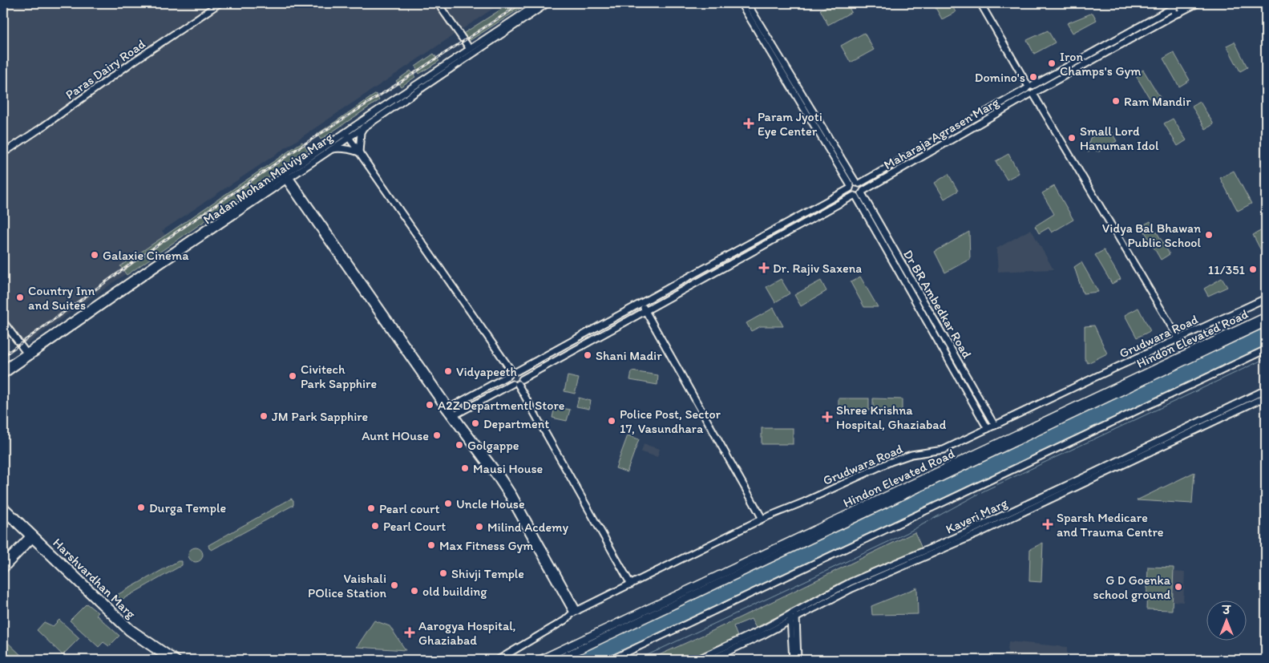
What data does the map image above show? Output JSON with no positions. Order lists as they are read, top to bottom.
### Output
{
  "streets": {
    "highway": ["Hindon Elevated Road"],
    "street": [
      "Paras Dairy Road",
      "Maharaja Agrasen Marg",
      "Madan Mohan Malviya Marg",
      "Dr BR Ambedkar Road",
      "Grudwara Road",
      "Kaveri Marg",
      "Harshvardhan Marg"
    ]
  },
  "crossings": [
    ["Maharaja Agrasen Marg", "Dr BR Ambedkar Road"],
    ["Dr BR Ambedkar Road", "Grudwara Road"]
  ],
  "places": {
    "other": [
      "Iron Champs's Gym",
      "Domino's",
      "Ram Mandir",
      "Small Lord Hanuman Idol",
      "Vidya Bal Bhawan Public School",
      "Galaxie Cinema",
      "11/351",
      "Country Inn and Suites",
      "Shani Madir",
      "Vidyapeeth",
      "Civitech Park Sapphire",
      "A2Z Departmentl Store",
      "JM Park Sapphire",
      "Police Post, Sector 17, Vasundhara",
      "Department",
      "Aunt HOuse",
      "Golgappe",
      "Mausi House",
      "Uncle House",
      "Durga Temple",
      "Pearl court",
      "Pearl Court",
      "Milind Acdemy",
      "Max Fitness Gym",
      "Shivji Temple",
      "Vaishali POlice Station",
      "G D Goenka school ground",
      "old building"
    ],
    "health": [
      "Param Jyoti Eye Center",
      "Dr. Rajiv Saxena",
      "Shree Krishna Hospital, Ghaziabad",
      "Sparsh Medicare and Trauma Centre",
      "Aarogya Hospital, Ghaziabad"
    ]
  },
  "north": "top"
}
